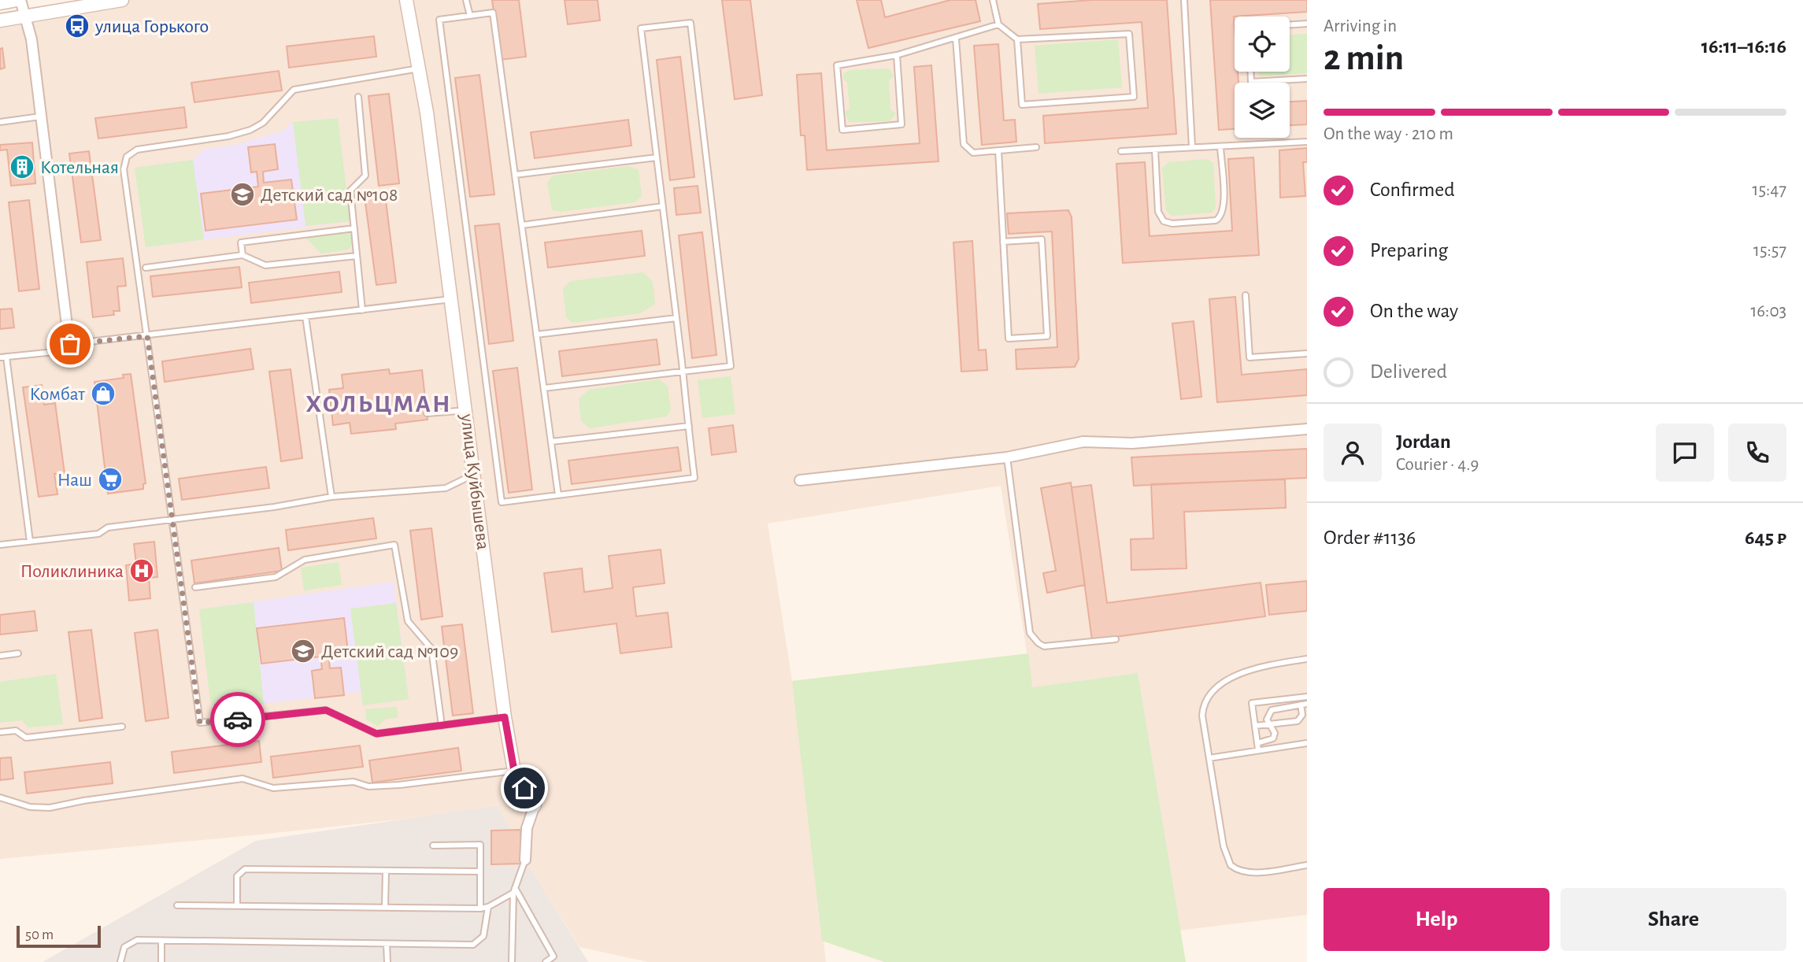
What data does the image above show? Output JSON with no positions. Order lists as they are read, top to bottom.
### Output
{
  "streets": {
    "street": ["улица Куйбышева"]
  },
  "districts": ["ХОЛЬЦМАН"],
  "places": {
    "bus stop": ["улица Горького"],
    "building": ["Котельная"],
    "school or university": ["Детский сад №108", "Детский сад №109"],
    "shop": ["Комбат"],
    "supermarket": ["Наш"],
    "hospital": ["Поликлиника"]
  },
  "scale_bar": "50 m",
  "page": {
    "heading": ["2 min", "Arriving in", "16:11–16:16"],
    "panel": [
      "Jordan",
      "Courier · 4.9",
      "Order #1136",
      "645 ₽"
    ],
    "bar": "On the way · 210 m",
    "list": [
      ["Confirmed", "15:47"],
      ["Preparing", "15:57"],
      ["On the way", "16:03"],
      "Delivered"
    ],
    "buttons": ["Help", "Share"],
    "scale": "50 m"
  }
}
